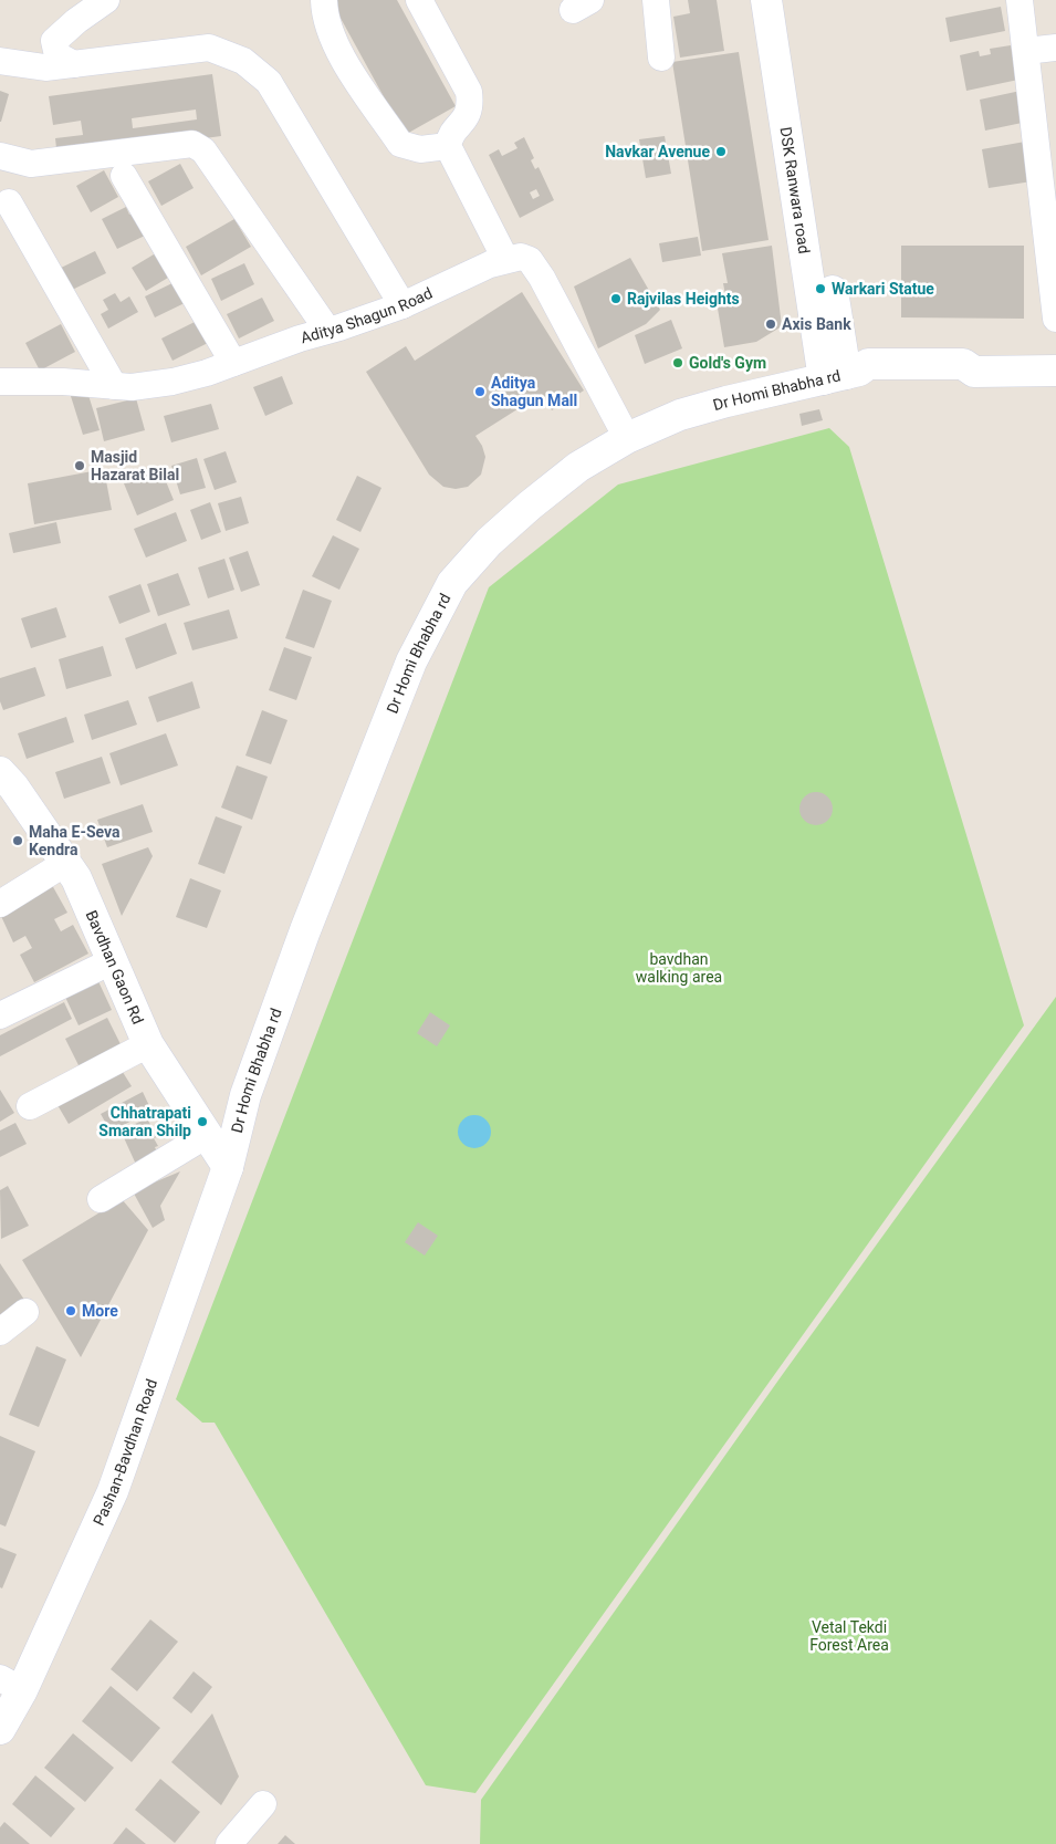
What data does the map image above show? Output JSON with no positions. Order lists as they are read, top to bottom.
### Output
{
  "streets": {
    "main road": [
      "DSK Ranwara road",
      "Dr Homi Bhabha rd",
      "Bavdhan Gaon Rd",
      "Pashan-Bavdhan Road"
    ],
    "street": ["Aditya Shagun Road"]
  },
  "crossings": [
    ["DSK Ranwara road", "Dr Homi Bhabha rd"],
    ["Dr Homi Bhabha rd", "Bavdhan Gaon Rd"],
    ["Dr Homi Bhabha rd", "Pashan-Bavdhan Road"],
    ["Bavdhan Gaon Rd", "Pashan-Bavdhan Road"]
  ],
  "parks": ["bavdhan walking area", "Vetal Tekdi Forest Area"],
  "places": [
    "Navkar Avenue",
    "Warkari Statue",
    "Rajvilas Heights",
    "Axis Bank",
    "Gold's Gym",
    "Aditya Shagun Mall",
    "Masjid Hazarat Bilal",
    "Maha E-Seva Kendra",
    "Chhatrapati Smaran Shilp",
    "More"
  ]
}
